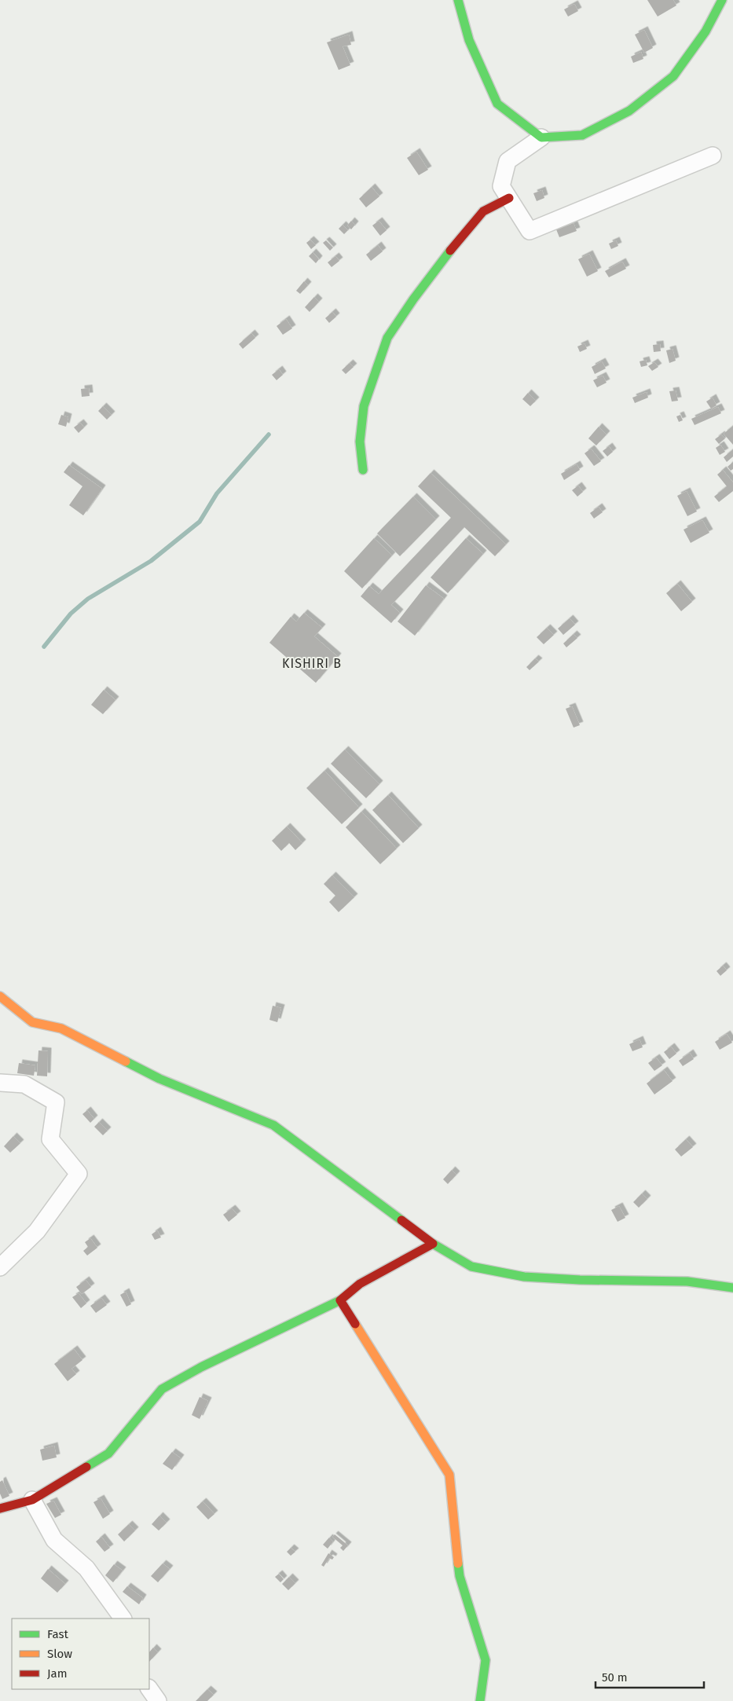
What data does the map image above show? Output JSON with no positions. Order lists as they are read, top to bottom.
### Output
{
  "districts": ["KISHIRI B"],
  "legend": ["Fast", "Slow", "Jam"],
  "scale_bar": "50 m"
}
